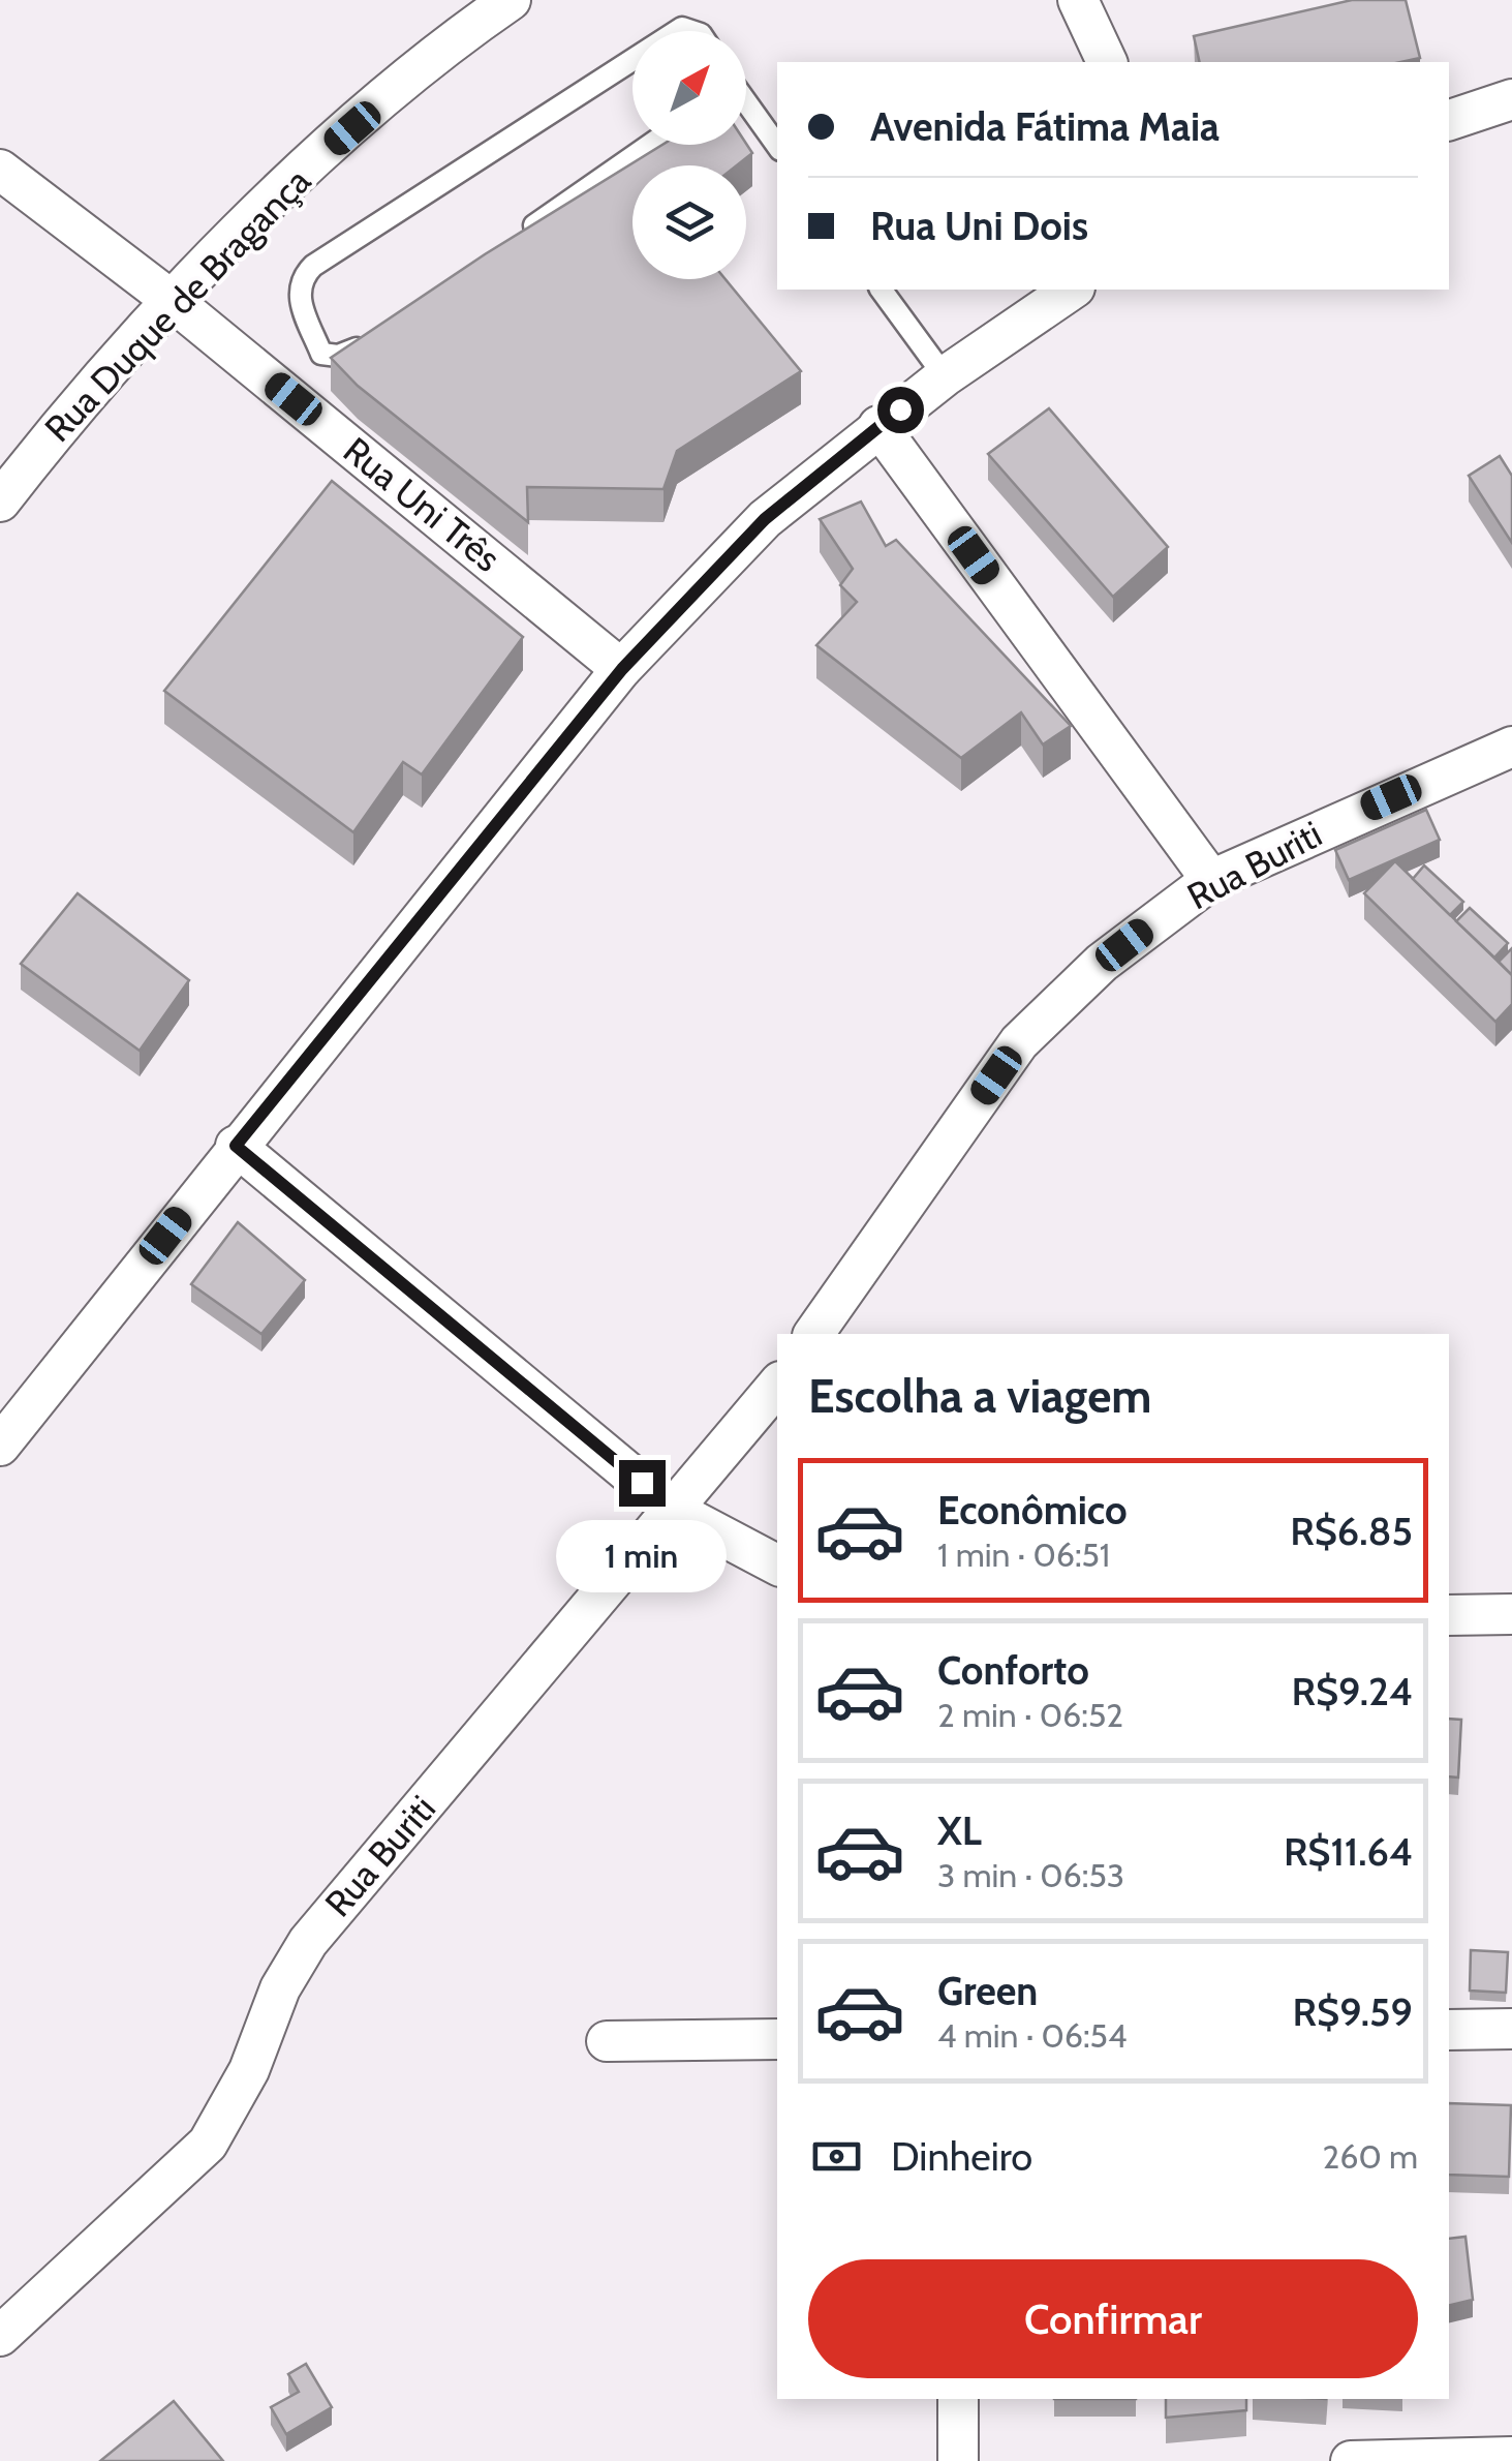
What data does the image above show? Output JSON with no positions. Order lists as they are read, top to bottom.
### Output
{
  "streets": {
    "street": ["Rua Duque de Bragança", "Rua Uni Três", "Rua Buriti"]
  },
  "crossings": [
    ["Rua Duque de Bragança", "Rua Uni Três"]
  ],
  "north": "top right",
  "page": {
    "banner": ["Avenida Fátima Maia", "Rua Uni Dois"],
    "heading": "Escolha a viagem",
    "list": [
      {
        "name": "Econômico",
        "note": "1 min · 06:51",
        "value": "R$6.85"
      },
      {
        "name": "Conforto",
        "note": "2 min · 06:52",
        "value": "R$9.24"
      },
      {
        "name": "XL",
        "note": "3 min · 06:53",
        "value": "R$11.64"
      },
      {
        "name": "Green",
        "note": "4 min · 06:54",
        "value": "R$9.59"
      }
    ],
    "bubble": "1 min",
    "pay": ["Dinheiro", "260 m"],
    "buttons": "Confirmar"
  }
}
